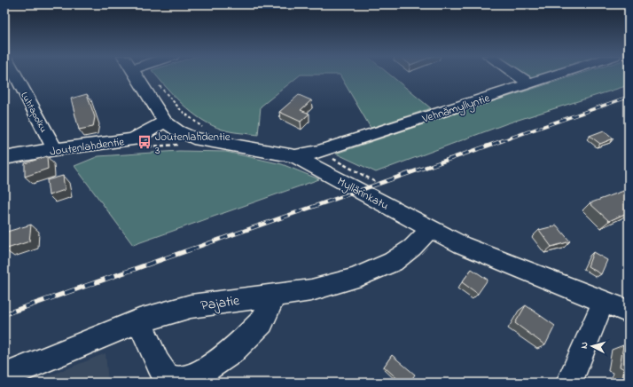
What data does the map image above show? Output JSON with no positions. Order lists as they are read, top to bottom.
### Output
{
  "streets": {
    "street": [
      "Vehnämyllyntie",
      "Luhtapolku",
      "Joutenlahdentie",
      "Myllärinkatu",
      "Pajatie"
    ]
  },
  "crossings": [
    ["Vehnämyllyntie", "Myllärinkatu"],
    ["Luhtapolku", "Joutenlahdentie"],
    ["Joutenlahdentie", "Myllärinkatu"],
    ["Myllärinkatu", "Pajatie"]
  ],
  "places": {
    "bus stop": ["Joutenlahdentie 3"]
  },
  "north": "left"
}
